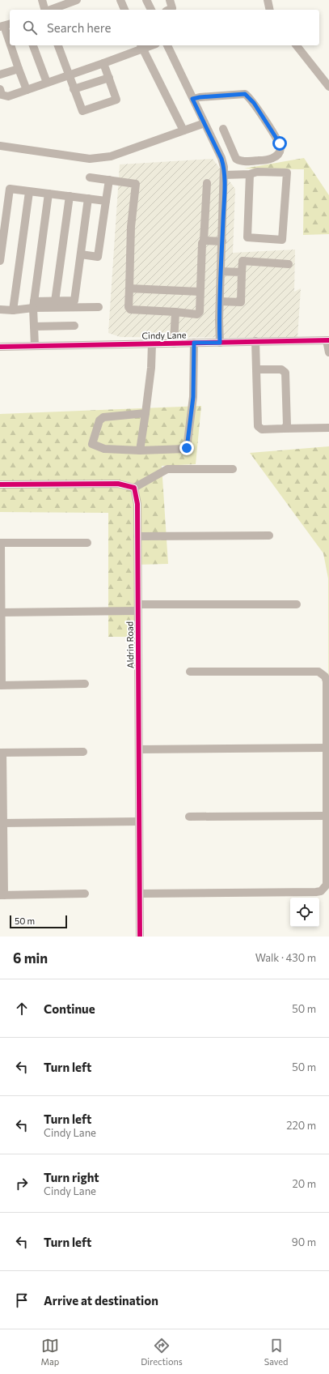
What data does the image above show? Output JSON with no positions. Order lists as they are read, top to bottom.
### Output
{
  "streets": {
    "street": ["Cindy Lane", "Aldrin Road"]
  },
  "scale_bar": "50 m",
  "page": {
    "search": "Search here",
    "scale": "50 m",
    "heading": ["6 min", "Walk · 430 m"],
    "list": [
      ["Continue", "50 m"],
      ["Turn left", "50 m"],
      ["Turn left", "Cindy Lane", "220 m"],
      ["Turn right", "Cindy Lane", "20 m"],
      ["Turn left", "90 m"],
      "Arrive at destination"
    ],
    "nav": ["Map", "Directions", "Saved"]
  }
}
